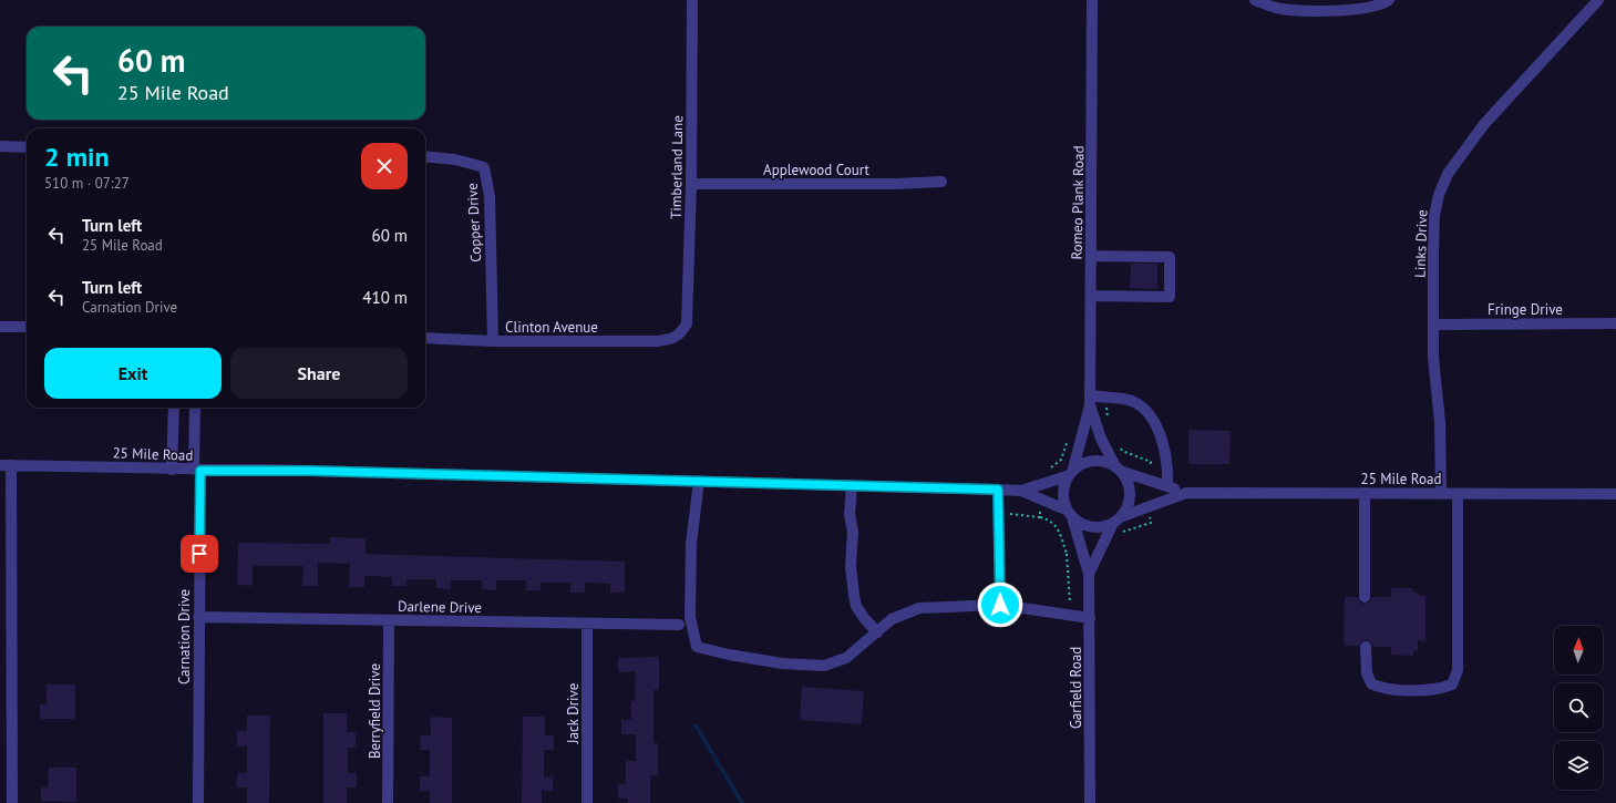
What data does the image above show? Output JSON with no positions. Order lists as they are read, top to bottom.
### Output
{
  "streets": {
    "street": [
      "Timberland Lane",
      "Applewood Court",
      "Romeo Plank Road",
      "Copper Drive",
      "Links Drive",
      "Fringe Drive",
      "Clinton Avenue",
      "25 Mile Road",
      "Darlene Drive",
      "Carnation Drive",
      "Garfield Road",
      "Berryfield Drive",
      "Jack Drive"
    ]
  },
  "crossings": [
    ["Timberland Lane", "Applewood Court"],
    ["Timberland Lane", "Clinton Avenue"],
    ["Romeo Plank Road", "25 Mile Road"],
    ["Romeo Plank Road", "Garfield Road"],
    ["Copper Drive", "Clinton Avenue"],
    ["Links Drive", "Fringe Drive"],
    ["Links Drive", "25 Mile Road"],
    ["25 Mile Road", "Carnation Drive"],
    ["25 Mile Road", "Garfield Road"],
    ["Darlene Drive", "Carnation Drive"],
    ["Darlene Drive", "Berryfield Drive"],
    ["Darlene Drive", "Jack Drive"]
  ],
  "north": "top",
  "page": {
    "turn": ["60 m", "25 Mile Road"],
    "heading": ["2 min", "510 m · 07:27"],
    "list": [
      {
        "name": "Turn left",
        "note": "25 Mile Road",
        "value": "60 m"
      },
      {
        "name": "Turn left",
        "note": "Carnation Drive",
        "value": "410 m"
      }
    ],
    "buttons": ["Exit", "Share"]
  }
}
